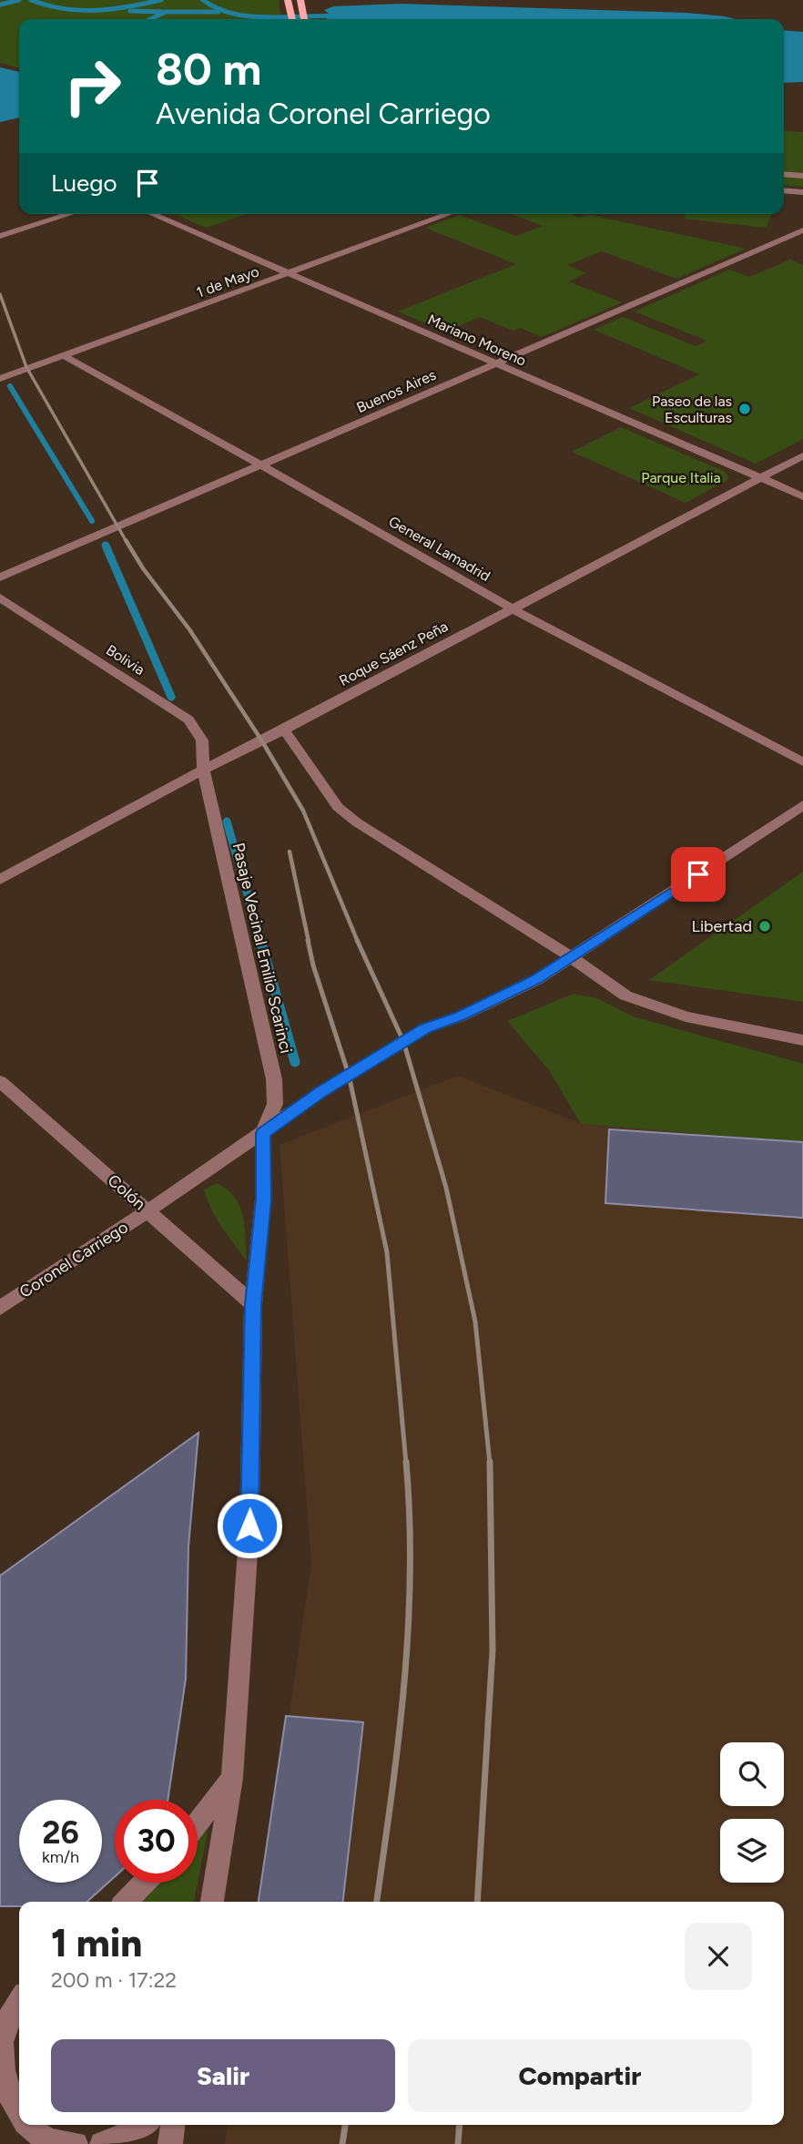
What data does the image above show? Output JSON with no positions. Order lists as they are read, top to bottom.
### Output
{
  "streets": {
    "street": [
      "1 de Mayo",
      "Mariano Moreno",
      "Buenos Aires",
      "General Lamadrid",
      "Roque Sáenz Peña",
      "Bolivia",
      "Pasaje Vecinal Emilio Scarinci",
      "Colón",
      "Coronel Carriego"
    ]
  },
  "crossings": [
    ["1 de Mayo", "Mariano Moreno"],
    ["1 de Mayo", "General Lamadrid"],
    ["Mariano Moreno", "Buenos Aires"],
    ["Mariano Moreno", "Roque Sáenz Peña"],
    ["Buenos Aires", "General Lamadrid"],
    ["General Lamadrid", "Roque Sáenz Peña"],
    ["Roque Sáenz Peña", "Bolivia"],
    ["Roque Sáenz Peña", "Pasaje Vecinal Emilio Scarinci"],
    ["Bolivia", "Pasaje Vecinal Emilio Scarinci"],
    ["Pasaje Vecinal Emilio Scarinci", "Coronel Carriego"],
    ["Colón", "Coronel Carriego"]
  ],
  "parks": ["Parque Italia"],
  "places": ["Paseo de las Esculturas", "Libertad"],
  "page": {
    "turn": ["80 m", "Avenida Coronel Carriego"],
    "then": "Luego",
    "speed": "26 km/h",
    "limit": "30",
    "heading": ["1 min", "200 m · 17:22"],
    "buttons": ["Salir", "Compartir"]
  }
}
